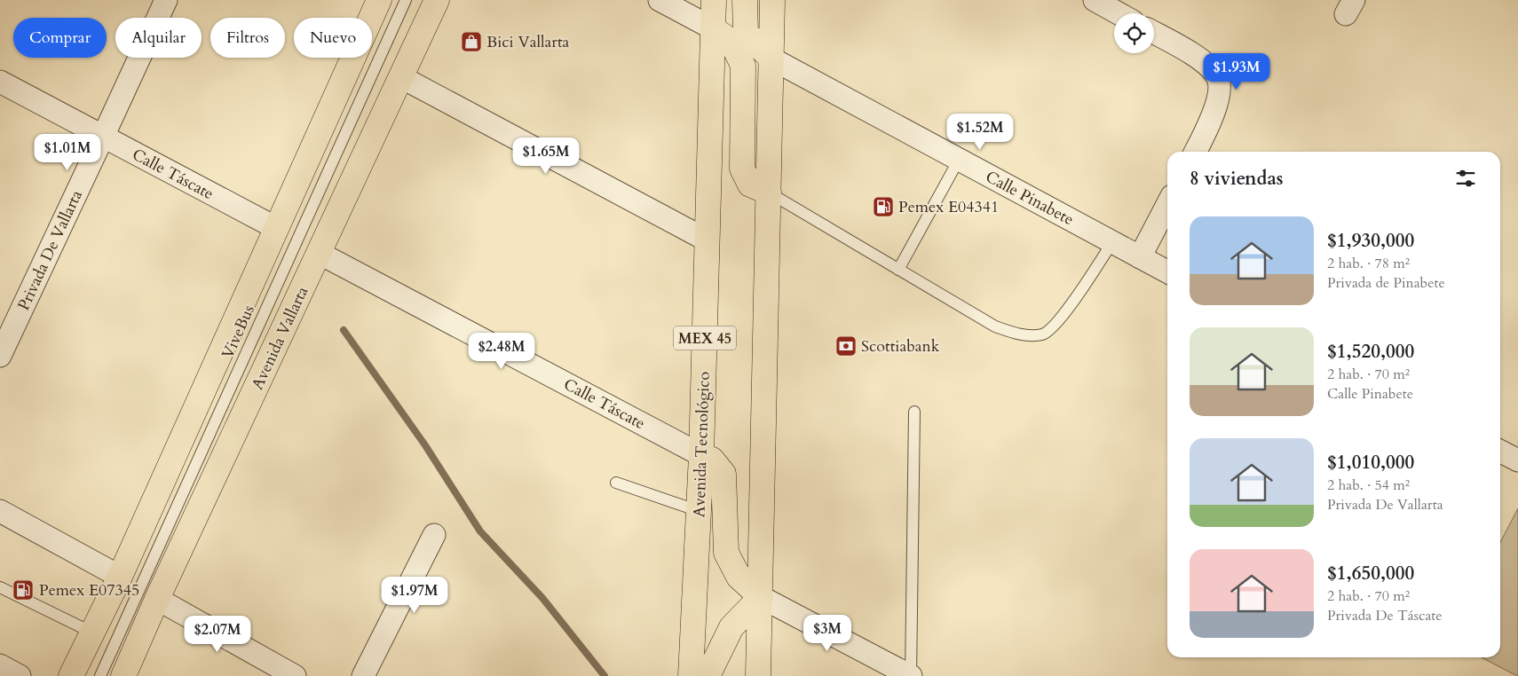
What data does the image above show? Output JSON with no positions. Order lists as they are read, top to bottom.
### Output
{
  "streets": {
    "main road": ["Avenida Vallarta", "MEX 45", "Avenida Tecnológico"],
    "street": ["Calle Táscate", "Calle Pinabete", "Privada De Vallarta"],
    "lane": ["ViveBus"]
  },
  "crossings": [
    ["Calle Táscate", "Privada De Vallarta"],
    ["Calle Táscate", "Avenida Vallarta"],
    ["Calle Táscate", "Avenida Tecnológico"]
  ],
  "places": {
    "shop": ["Bici Vallarta"],
    "fuel station": ["Pemex E04341", "Pemex E07345"],
    "bank": ["Scottiabank"]
  },
  "page": {
    "chip": [
      "Comprar",
      "Alquilar",
      "Filtros",
      "Nuevo"
    ],
    "price": [
      "$1.93M",
      "$1.52M",
      "$1.01M",
      "$1.65M",
      "$2.48M",
      "$1.97M",
      "$3M",
      "$2.07M"
    ],
    "heading": "8 viviendas",
    "list": [
      {
        "name": "$1,930,000",
        "note": "2 hab. · 78 m² · Privada de Pinabete"
      },
      {
        "name": "$1,520,000",
        "note": "2 hab. · 70 m² · Calle Pinabete"
      },
      {
        "name": "$1,010,000",
        "note": "2 hab. · 54 m² · Privada De Vallarta"
      },
      {
        "name": "$1,650,000",
        "note": "2 hab. · 70 m² · Privada De Táscate"
      }
    ]
  }
}
